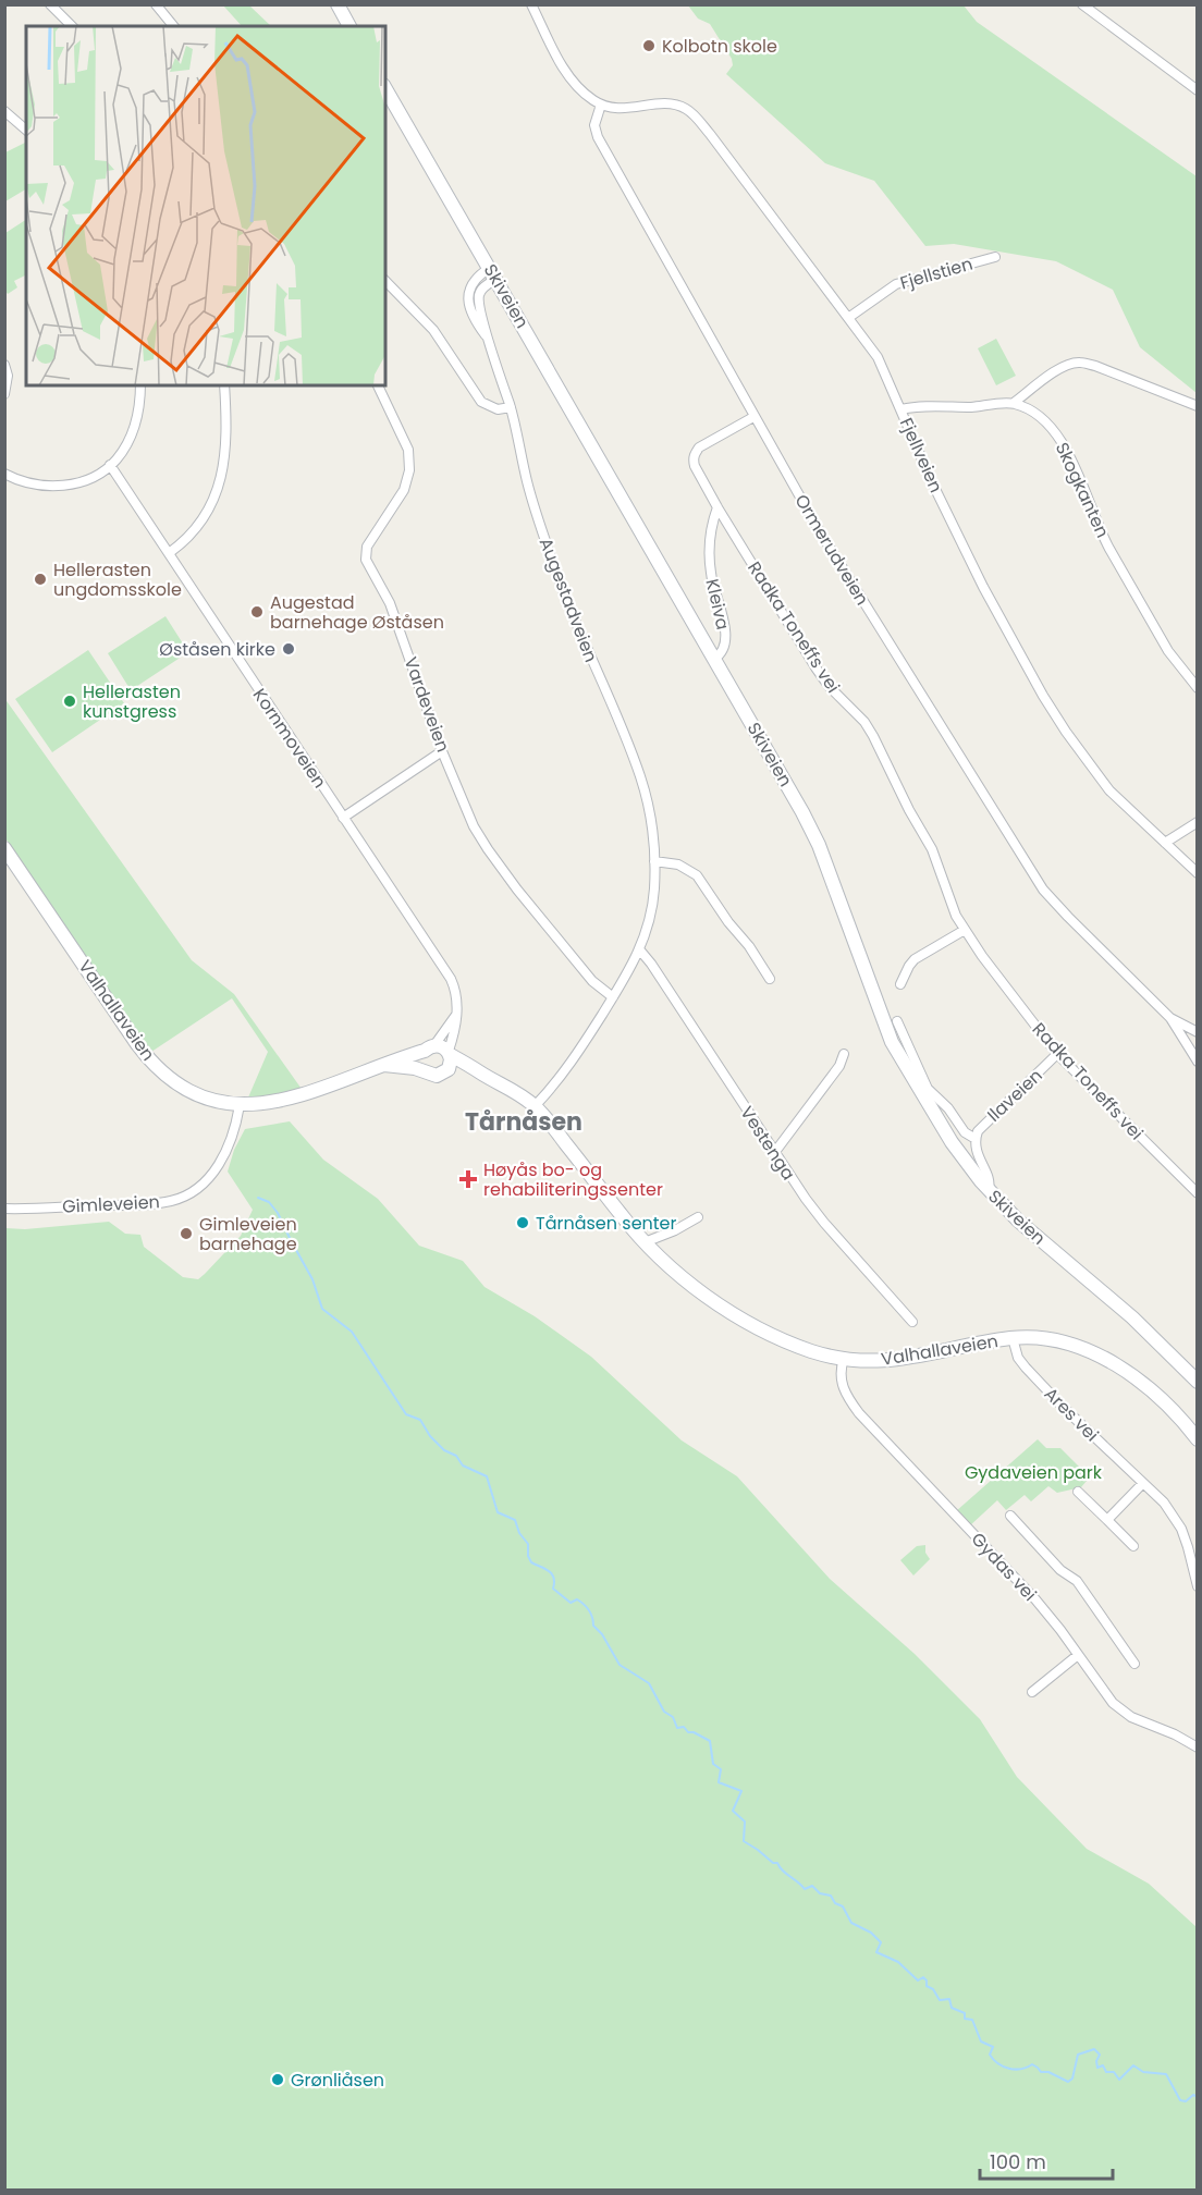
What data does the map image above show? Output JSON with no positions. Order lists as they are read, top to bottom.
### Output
{
  "streets": {
    "street": [
      "Fjellstien",
      "Skiveien",
      "Fjellveien",
      "Skogkanten",
      "Ormerudveien",
      "Augestadveien",
      "Kleiva",
      "Radka Toneffs vei",
      "Vardeveien",
      "Kornmoveien",
      "Valhallaveien",
      "Ilaveien",
      "Vestenga",
      "Gimleveien",
      "Ares vei",
      "Gydas vei"
    ]
  },
  "crossings": [
    ["Fjellstien", "Fjellveien"],
    ["Skiveien", "Augestadveien"],
    ["Skiveien", "Kleiva"],
    ["Skiveien", "Ilaveien"],
    ["Fjellveien", "Ormerudveien"],
    ["Ormerudveien", "Radka Toneffs vei"],
    ["Augestadveien", "Vardeveien"],
    ["Augestadveien", "Valhallaveien"],
    ["Augestadveien", "Vestenga"],
    ["Kleiva", "Radka Toneffs vei"],
    ["Radka Toneffs vei", "Ilaveien"],
    ["Kornmoveien", "Valhallaveien"],
    ["Valhallaveien", "Gimleveien"],
    ["Valhallaveien", "Ares vei"],
    ["Valhallaveien", "Gydas vei"]
  ],
  "districts": ["Tårnåsen"],
  "parks": ["Gydaveien park"],
  "places": {
    "other": [
      "Kolbotn skole",
      "Hellerasten ungdomsskole",
      "Augestad barnehage Øståsen",
      "Øståsen kirke",
      "Hellerasten kunstgress",
      "Tårnåsen senter",
      "Gimleveien barnehage",
      "Grønliåsen"
    ],
    "health": ["Høyås bo- og rehabiliteringssenter"]
  },
  "scale_bar": "100 m"
}
